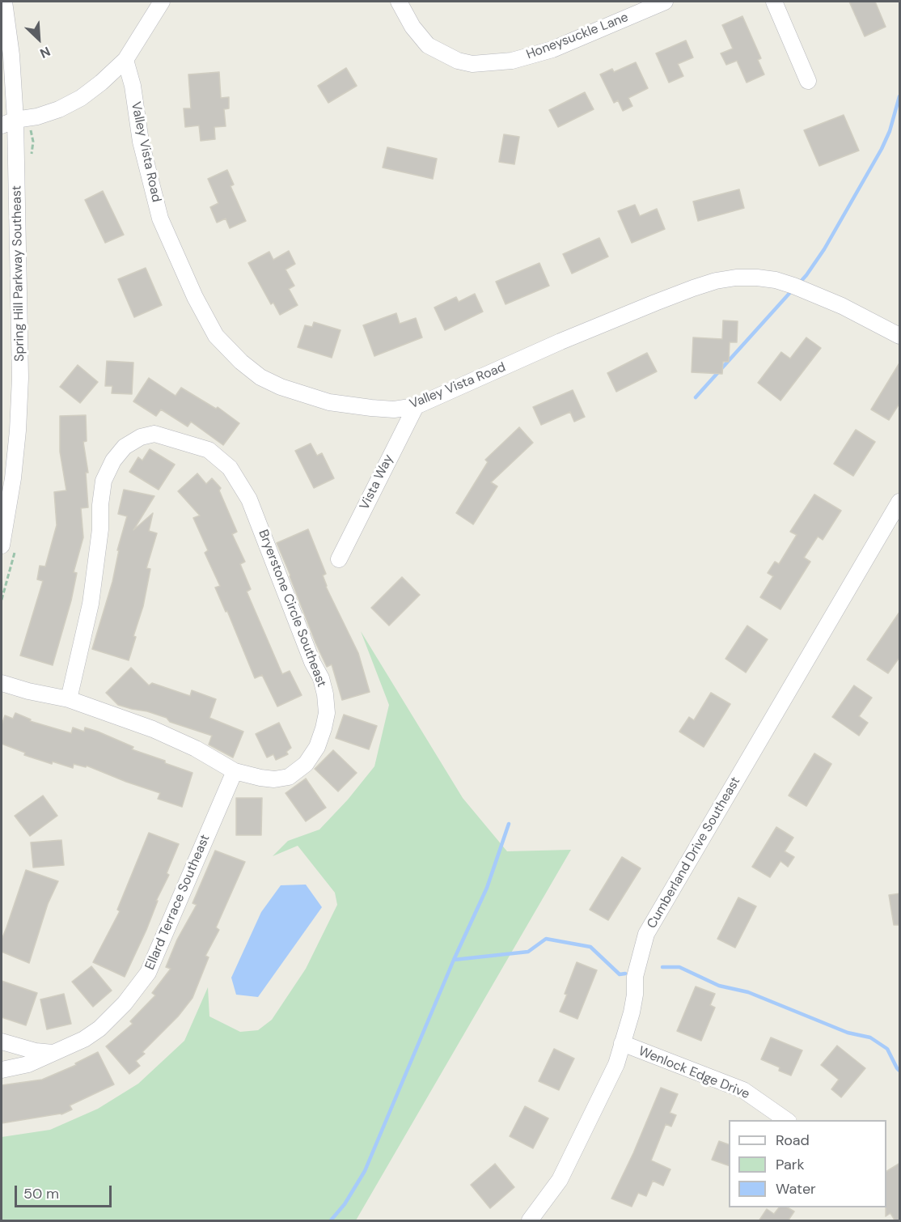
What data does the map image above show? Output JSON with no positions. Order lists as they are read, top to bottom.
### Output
{
  "streets": {
    "street": [
      "Honeysuckle Lane",
      "Valley Vista Road",
      "Spring Hill Parkway Southeast",
      "Vista Way",
      "Bryerstone Circle Southeast",
      "Cumberland Drive Southeast",
      "Ellard Terrace Southeast",
      "Wenlock Edge Drive"
    ]
  },
  "crossings": [
    ["Valley Vista Road", "Vista Way"],
    ["Bryerstone Circle Southeast", "Ellard Terrace Southeast"],
    ["Cumberland Drive Southeast", "Wenlock Edge Drive"]
  ],
  "legend": ["Road", "Park", "Water"],
  "scale_bar": "50 m",
  "north": "bottom right"
}
